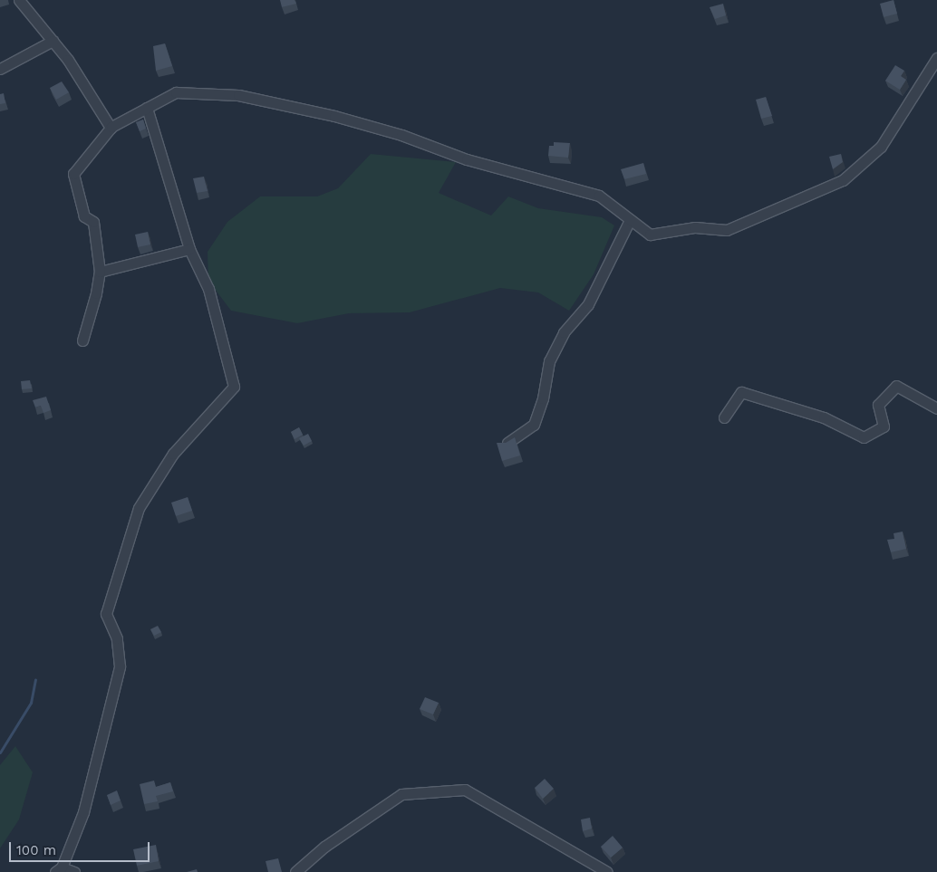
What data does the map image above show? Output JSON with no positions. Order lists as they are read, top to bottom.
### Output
{
  "scale_bar": "100 m"
}
